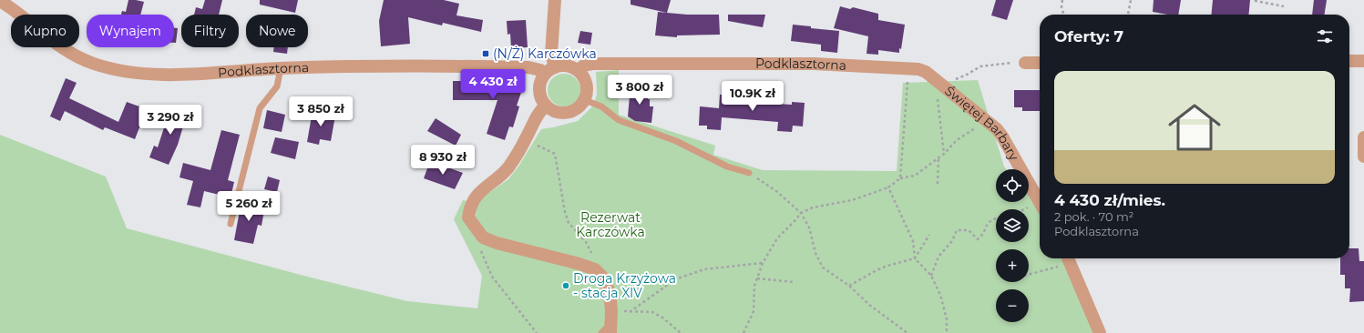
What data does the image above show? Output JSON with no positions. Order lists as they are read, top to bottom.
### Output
{
  "streets": {
    "street": ["Podklasztorna", "Świętej Barbary"]
  },
  "crossings": [
    ["Podklasztorna", "Świętej Barbary"]
  ],
  "parks": ["Rezerwat Karczówka"],
  "places": {
    "transit": ["(N/Ż) Karczówka"],
    "other": ["Droga Krzyżowa - stacja XIV"]
  },
  "page": {
    "chip": [
      "Kupno",
      "Wynajem",
      "Filtry",
      "Nowe"
    ],
    "heading": "Oferty: 7",
    "list": [
      {
        "name": "4 430 zł/mies.",
        "note": "2 pok. · 70 m² · Podklasztorna"
      }
    ],
    "price": [
      "4 430 zł",
      "3 800 zł",
      "10.9K zł",
      "3 850 zł",
      "3 290 zł",
      "8 930 zł",
      "5 260 zł"
    ],
    "map_buttons": ["+", "−"]
  }
}
